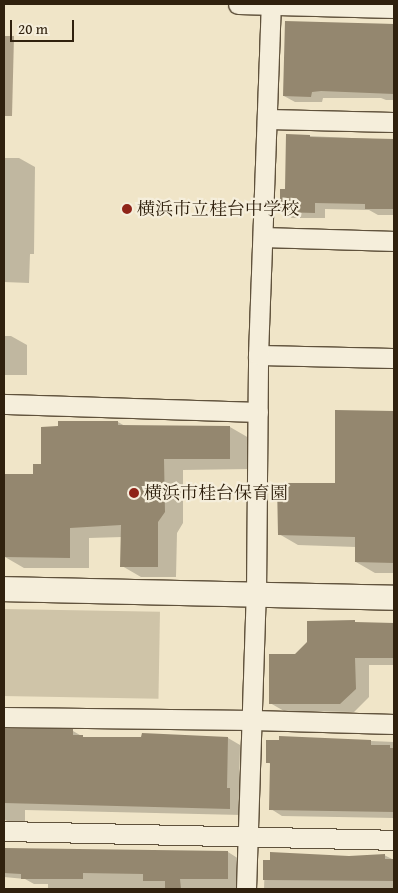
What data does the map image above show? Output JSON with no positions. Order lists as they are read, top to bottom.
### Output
{
  "places": ["横浜市立桂台中学校", "横浜市桂台保育園"],
  "scale_bar": "20 m"
}
